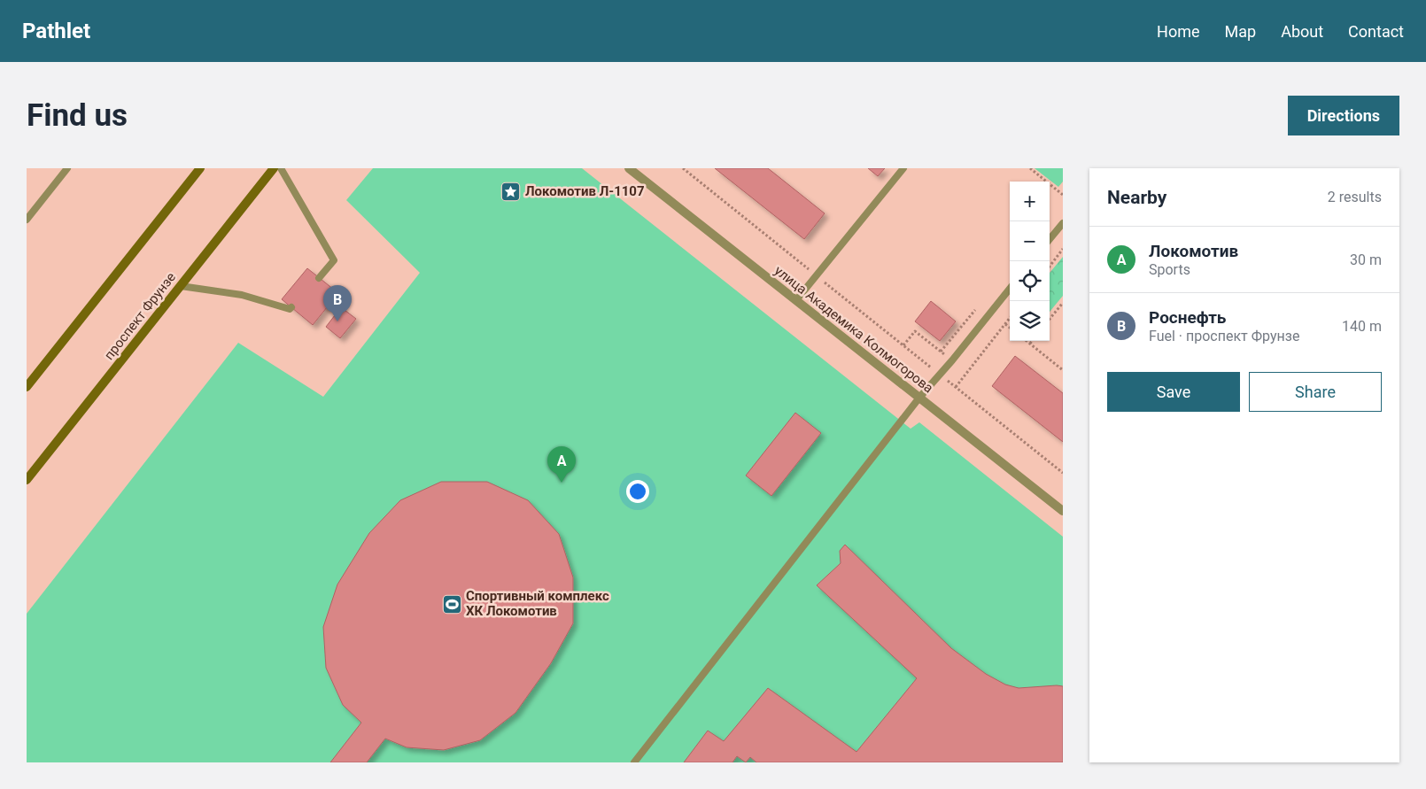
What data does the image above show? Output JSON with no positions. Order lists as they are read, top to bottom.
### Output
{
  "streets": {
    "main road": ["проспект Фрунзе"],
    "street": ["улица Академика Колмогорова"]
  },
  "places": {
    "place": ["Локомотив Л-1107"],
    "sports": ["Спортивный комплекс ХК Локомотив"]
  },
  "page": {
    "header": "Pathlet",
    "nav": [
      "Home",
      "Map",
      "About",
      "Contact"
    ],
    "buttons": [
      "Directions",
      ["Save", "Share"]
    ],
    "title": "Find us",
    "heading": ["Nearby", "2 results"],
    "map_buttons": ["+", "−"],
    "list": [
      {
        "mark": "A",
        "name": "Локомотив",
        "note": "Sports",
        "value": "30 m"
      },
      {
        "mark": "B",
        "name": "Роснефть",
        "note": "Fuel · проспект Фрунзе",
        "value": "140 m"
      }
    ],
    "pins": ["B", "A"]
  }
}
